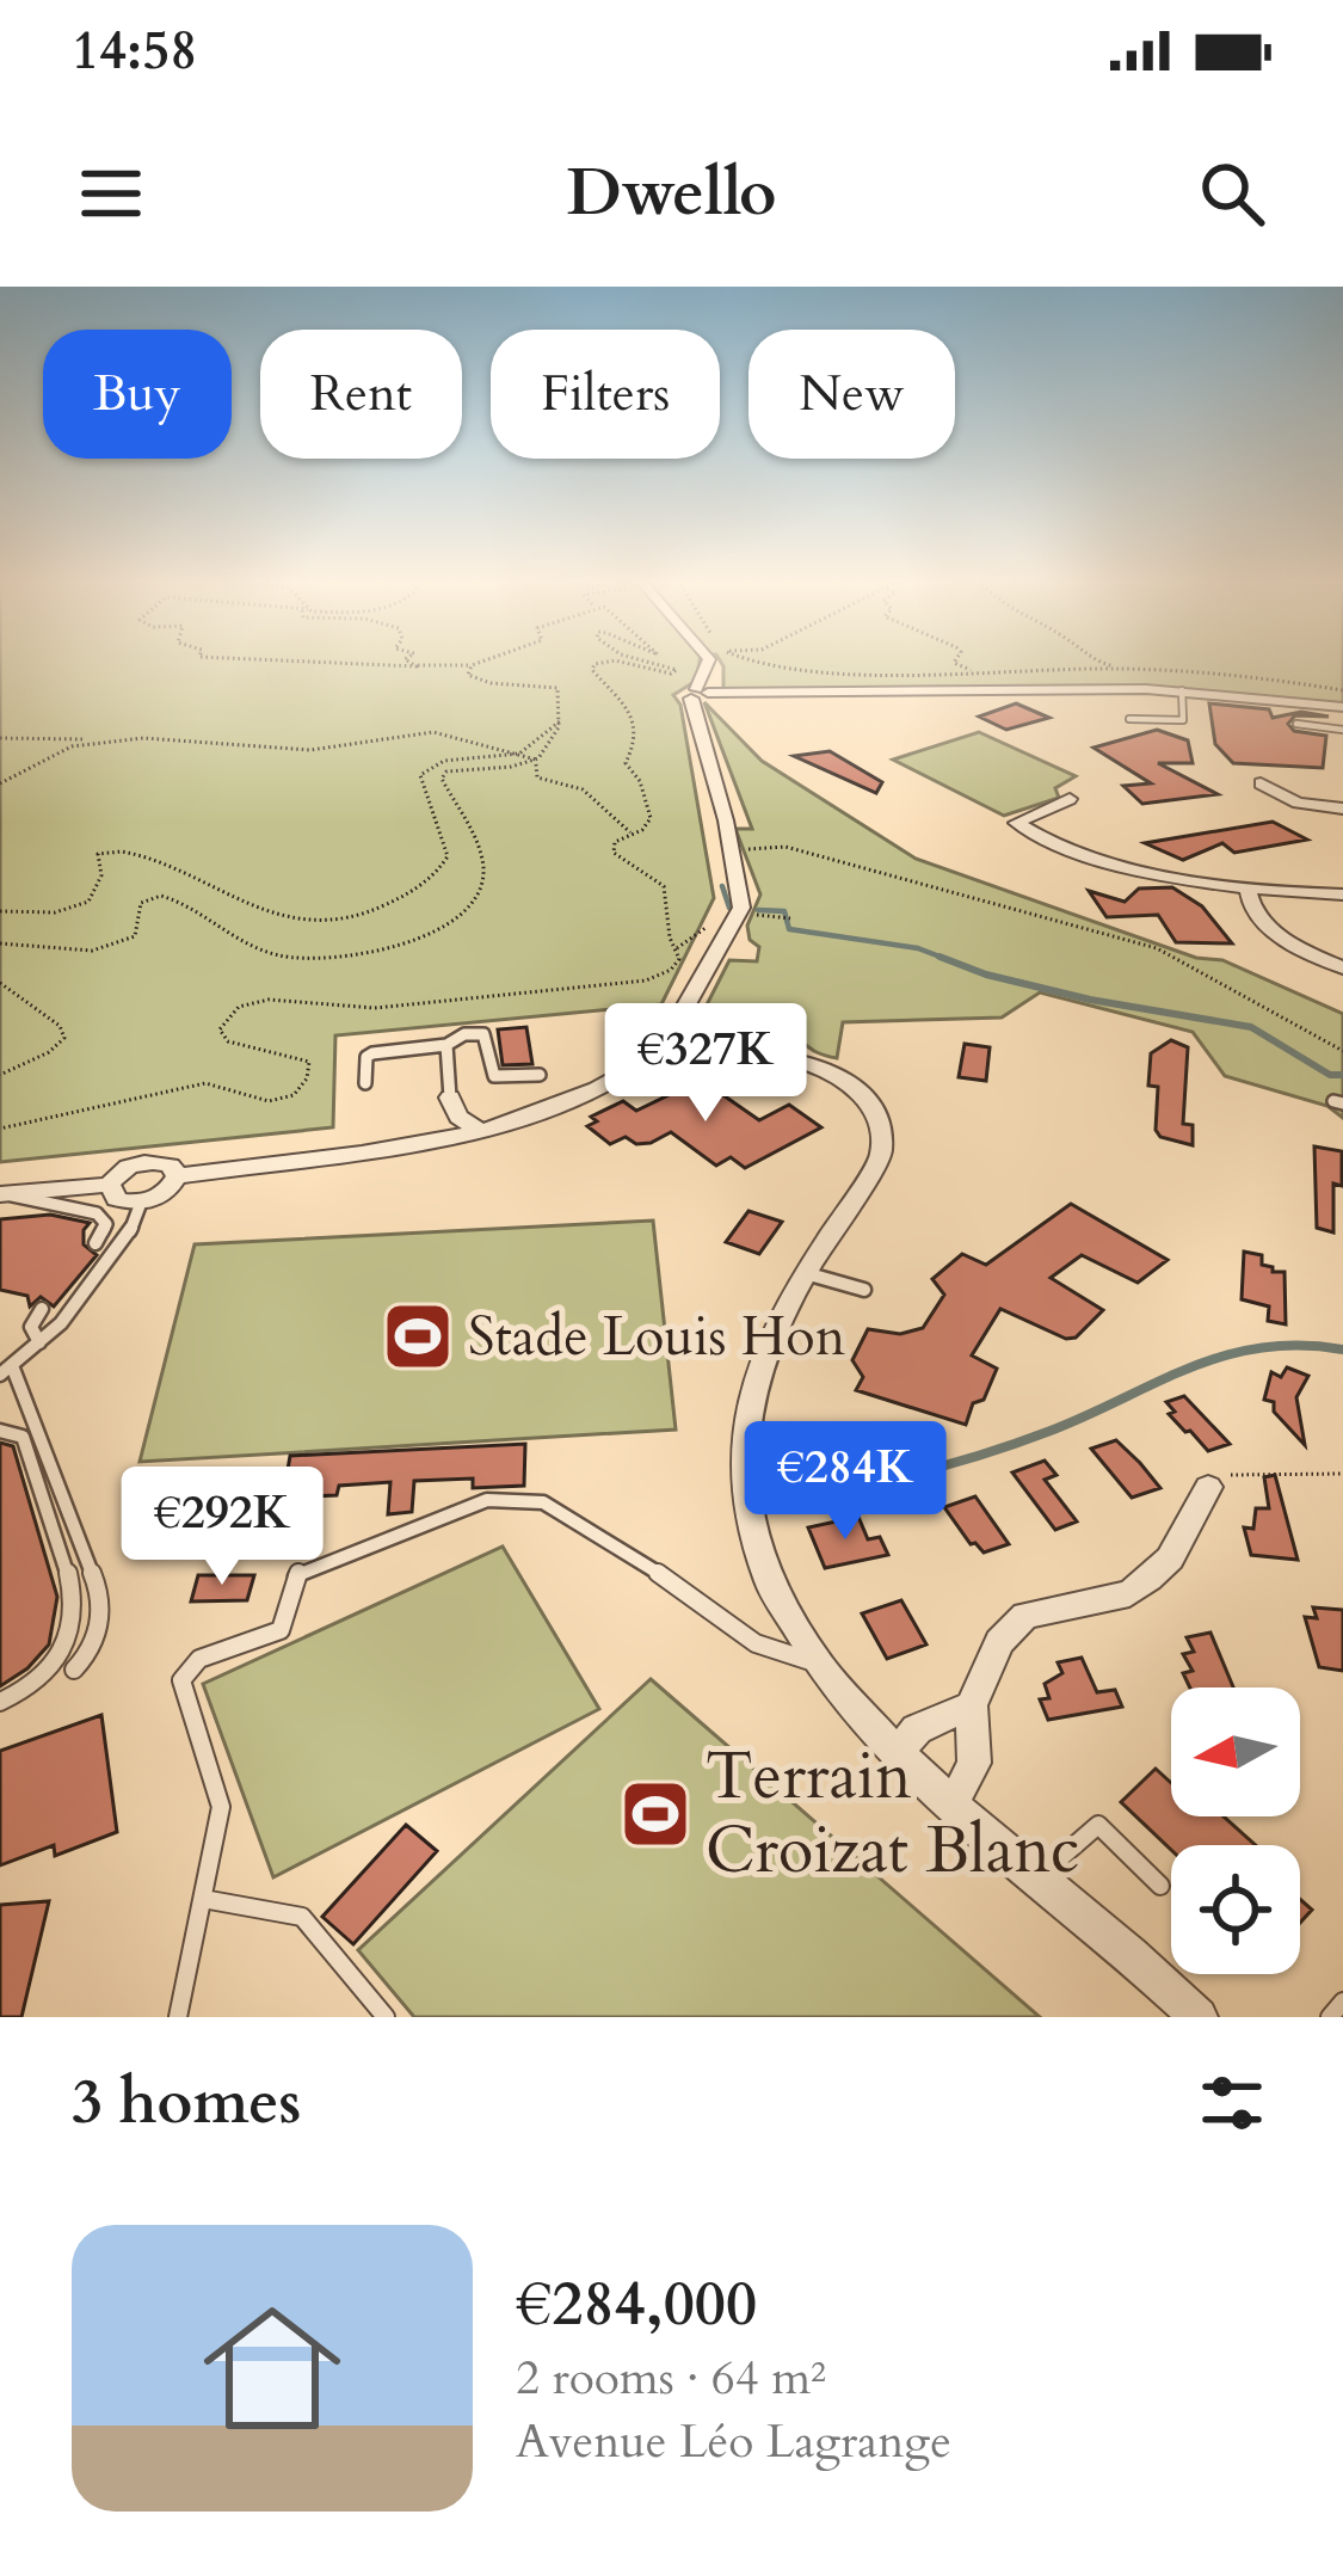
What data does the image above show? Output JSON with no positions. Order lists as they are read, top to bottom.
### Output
{
  "places": {
    "sports": ["Stade Louis Hon", "Terrain Croizat Blanc"]
  },
  "north": "left",
  "page": {
    "status": "14:58",
    "header": "Dwello",
    "chip": [
      "Buy",
      "Rent",
      "Filters",
      "New"
    ],
    "price": ["€327K", "€284K", "€292K"],
    "heading": "3 homes",
    "list": [
      {
        "name": "€284,000",
        "note": "2 rooms · 64 m² · Avenue Léo Lagrange"
      }
    ]
  }
}
